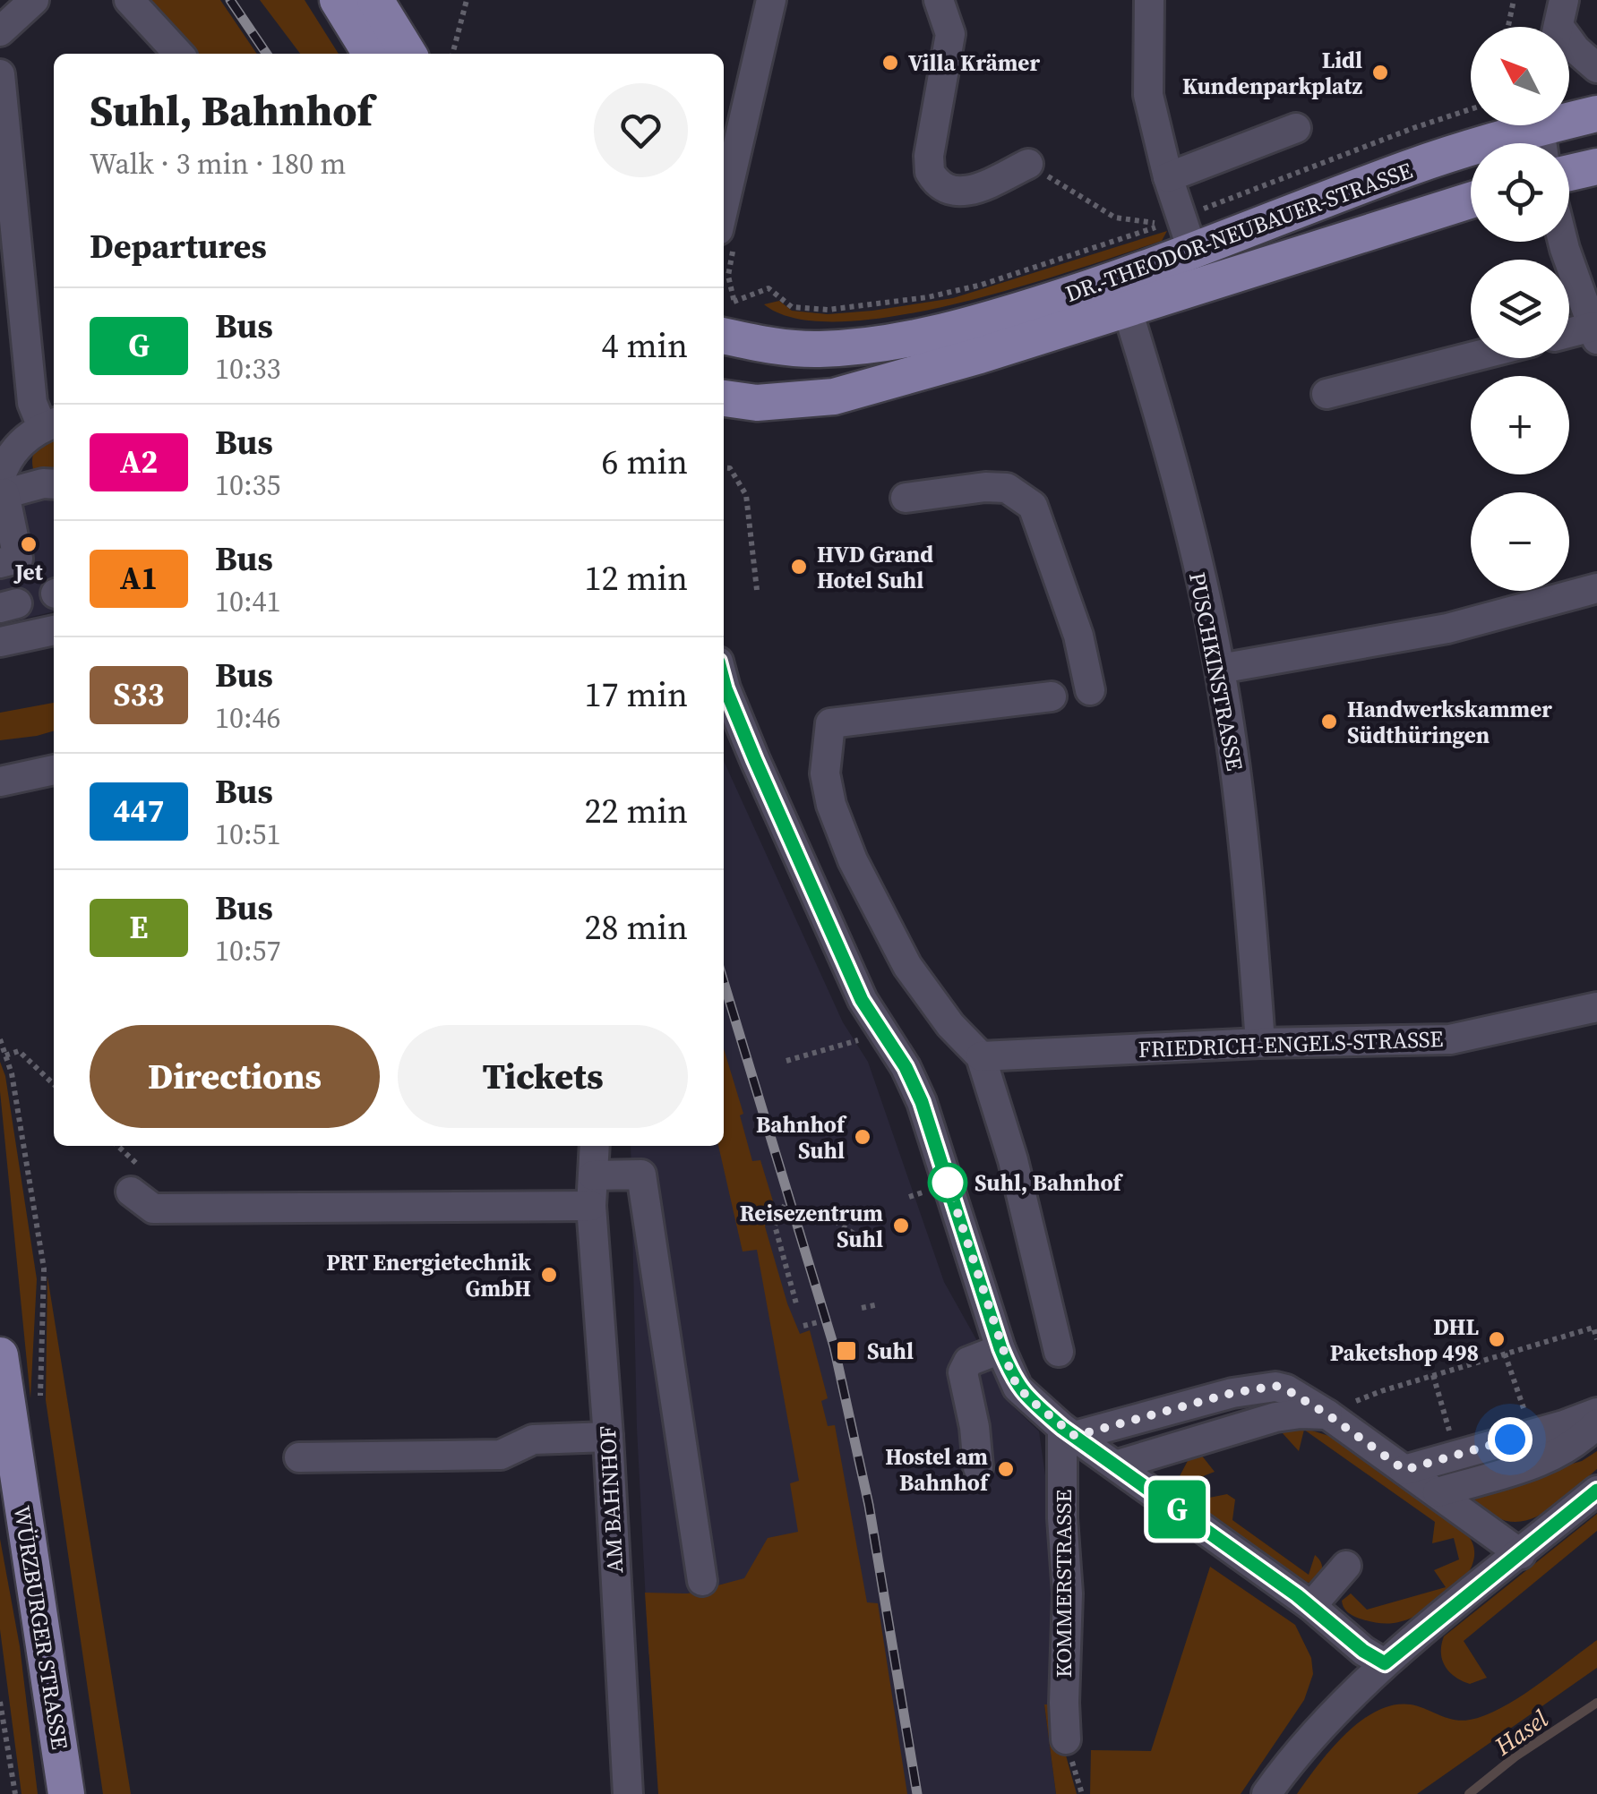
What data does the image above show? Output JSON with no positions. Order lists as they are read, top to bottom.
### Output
{
  "streets": {
    "main road": ["DR.-THEODOR-NEUBAUER-STRASSE", "WÜRZBURGER STRASSE"],
    "street": [
      "PUSCHKINSTRASSE",
      "FRIEDRICH-ENGELS-STRASSE",
      "AM BAHNHOF",
      "KOMMERSTRASSE"
    ]
  },
  "crossings": [
    ["DR.-THEODOR-NEUBAUER-STRASSE", "PUSCHKINSTRASSE"],
    ["PUSCHKINSTRASSE", "FRIEDRICH-ENGELS-STRASSE"]
  ],
  "water": ["Hasel"],
  "places": {
    "other": [
      "Villa Krämer",
      "Lidl Kundenparkplatz",
      "Jet",
      "HVD Grand Hotel Suhl",
      "Handwerkskammer Südthüringen",
      "Bahnhof Suhl",
      "Suhl, Bahnhof",
      "Reisezentrum Suhl",
      "PRT Energietechnik GmbH",
      "DHL Paketshop 498",
      "Hostel am Bahnhof"
    ],
    "transit": ["Suhl"]
  },
  "lines": ["bus line G"],
  "north": "top left",
  "page": {
    "on_map": "G",
    "map_buttons": ["+", "−"],
    "heading": [
      ["Suhl, Bahnhof", "Walk · 3 min · 180 m"],
      "Departures"
    ],
    "list": [
      {
        "mark": "G",
        "name": "Bus",
        "note": "10:33",
        "value": "4 min"
      },
      {
        "mark": "A2",
        "name": "Bus",
        "note": "10:35",
        "value": "6 min"
      },
      {
        "mark": "A1",
        "name": "Bus",
        "note": "10:41",
        "value": "12 min"
      },
      {
        "mark": "S33",
        "name": "Bus",
        "note": "10:46",
        "value": "17 min"
      },
      {
        "mark": "447",
        "name": "Bus",
        "note": "10:51",
        "value": "22 min"
      },
      {
        "mark": "E",
        "name": "Bus",
        "note": "10:57",
        "value": "28 min"
      }
    ],
    "buttons": ["Directions", "Tickets"]
  }
}
